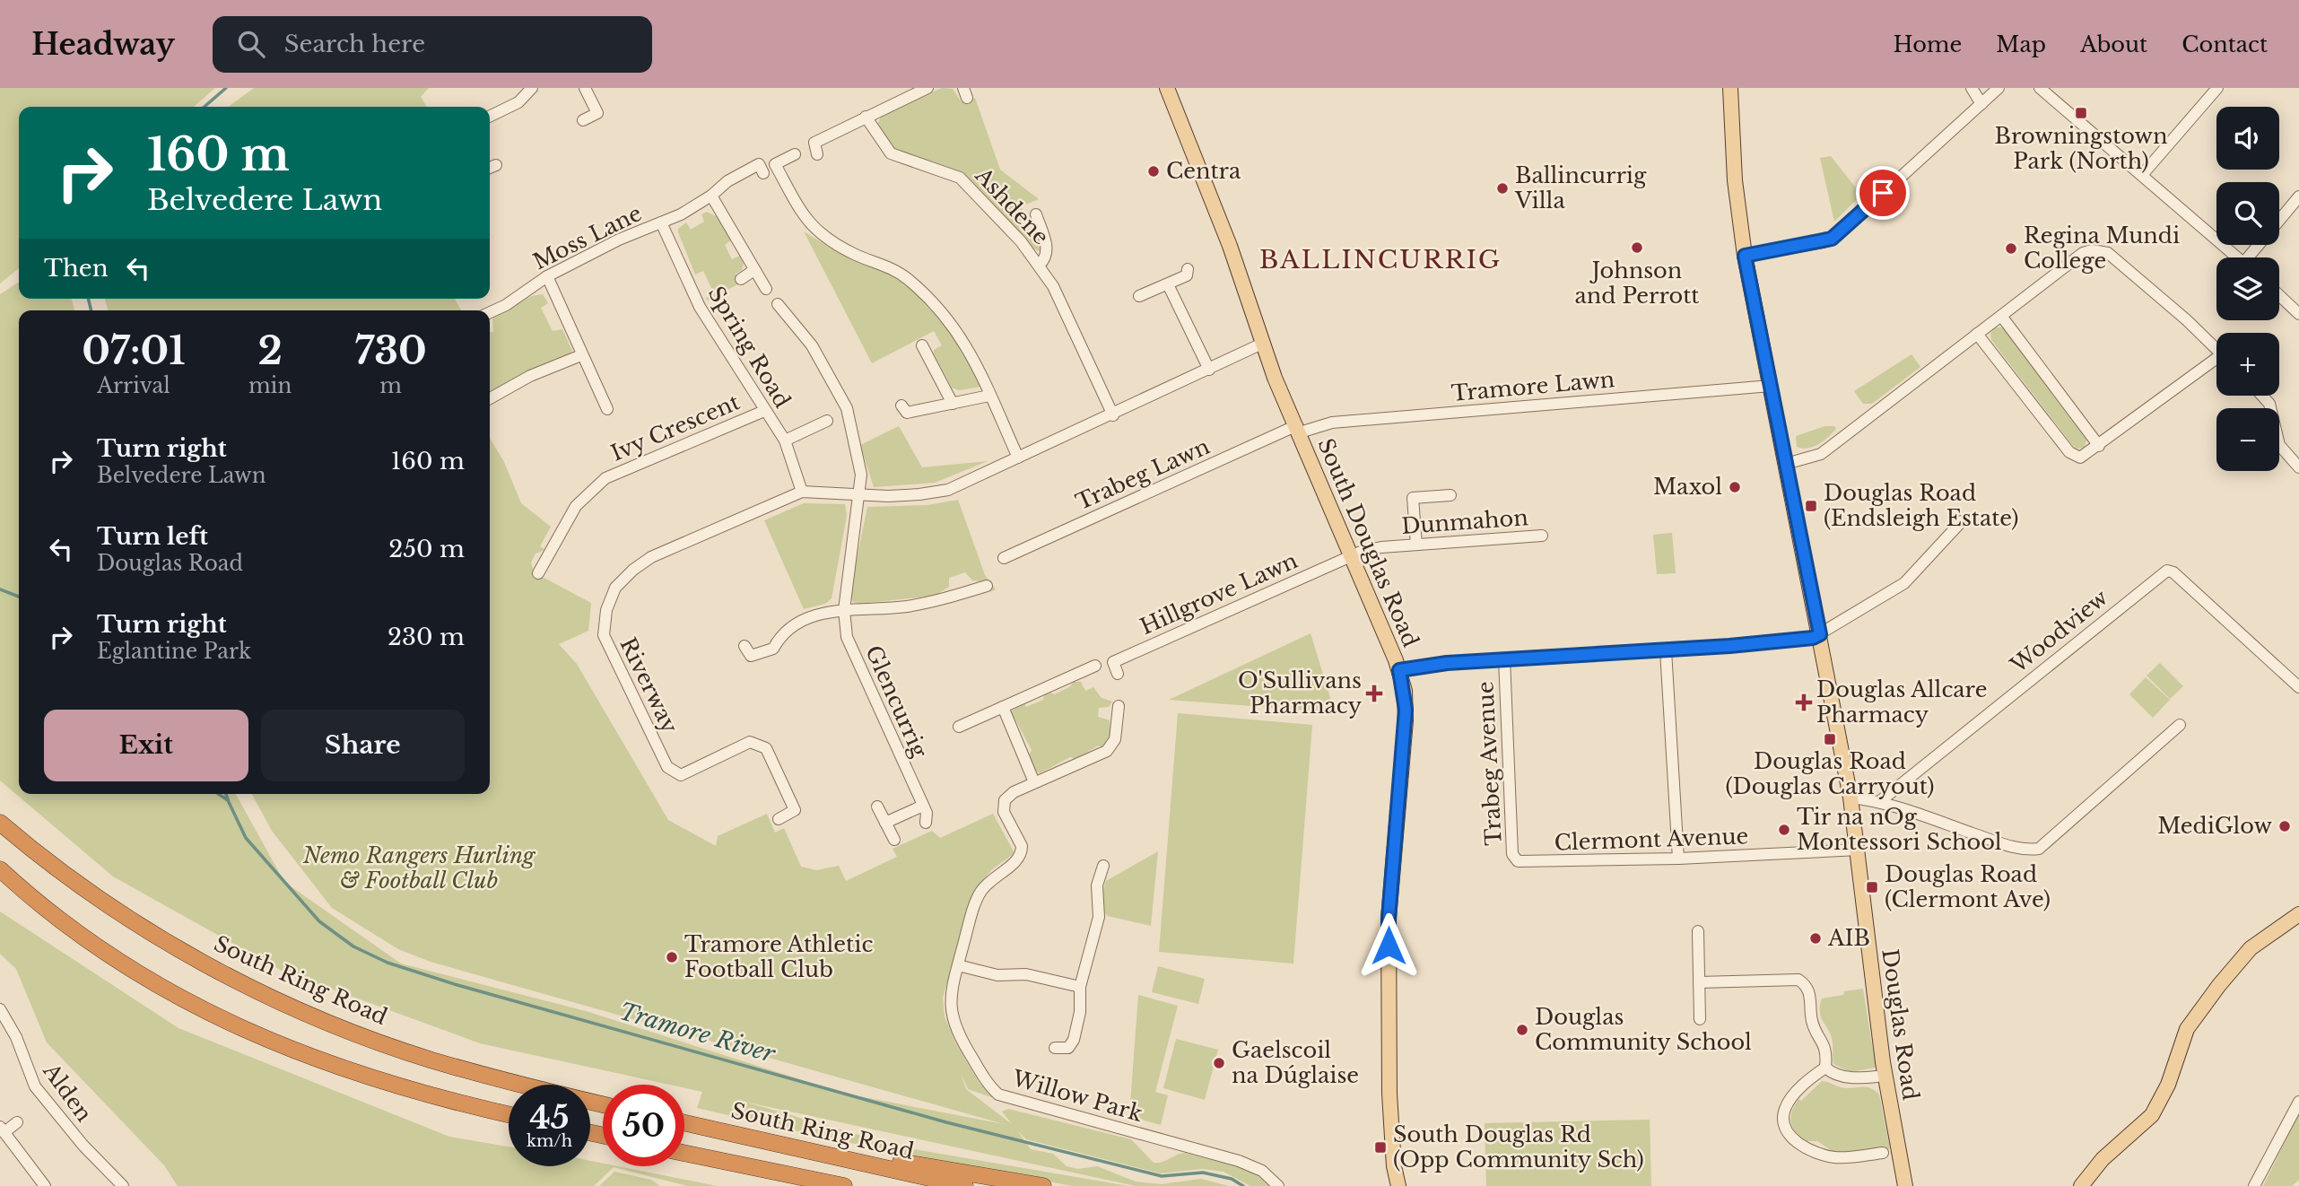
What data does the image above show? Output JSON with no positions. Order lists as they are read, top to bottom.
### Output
{
  "streets": {
    "highway": ["South Ring Road"],
    "main road": ["South Douglas Road", "Douglas Road"],
    "street": [
      "Ashdene",
      "Moss Lane",
      "Spring Road",
      "Tramore Lawn",
      "Ivy Crescent",
      "Trabeg Lawn",
      "Dunmahon",
      "Hillgrove Lawn",
      "Woodview",
      "Riverway",
      "Glencurrig",
      "Trabeg Avenue",
      "Clermont Avenue",
      "Alden",
      "Willow Park"
    ]
  },
  "crossings": [
    ["Moss Lane", "Spring Road"],
    ["Spring Road", "Ivy Crescent"],
    ["Spring Road", "Riverway"],
    ["Tramore Lawn", "Trabeg Lawn"],
    ["Tramore Lawn", "South Douglas Road"],
    ["Tramore Lawn", "Douglas Road"],
    ["Trabeg Lawn", "South Douglas Road"],
    ["Dunmahon", "South Douglas Road"],
    ["Dunmahon", "Hillgrove Lawn"],
    ["South Douglas Road", "Hillgrove Lawn"],
    ["Trabeg Avenue", "Clermont Avenue"],
    ["Clermont Avenue", "Douglas Road"]
  ],
  "districts": ["BALLINCURRIG"],
  "water": ["Tramore River"],
  "parks": ["Nemo Rangers Hurling & Football Club"],
  "places": {
    "transit": [
      "Browningstown Park (North)",
      "Douglas Road (Endsleigh Estate)",
      "Douglas Road (Douglas Carryout)",
      "Douglas Road (Clermont Ave)",
      "South Douglas Rd (Opp Community Sch)"
    ],
    "other": [
      "Centra",
      "Ballincurrig Villa",
      "Johnson and Perrott",
      "Regina Mundi College",
      "Maxol",
      "MediGlow",
      "Tir na nOg Montessori School",
      "AIB",
      "Tramore Athletic Football Club",
      "Douglas Community School",
      "Gaelscoil na Dúglaise"
    ],
    "health": ["O'Sullivans Pharmacy", "Douglas Allcare Pharmacy"]
  },
  "page": {
    "header": "Headway",
    "search": "Search here",
    "nav": [
      "Home",
      "Map",
      "About",
      "Contact"
    ],
    "map_buttons": ["+", "−"],
    "turn": ["160 m", "Belvedere Lawn"],
    "then": "Then",
    "eta": [
      "07:01",
      "Arrival",
      "2",
      "min",
      "730",
      "m"
    ],
    "list": [
      {
        "name": "Turn right",
        "note": "Belvedere Lawn",
        "value": "160 m"
      },
      {
        "name": "Turn left",
        "note": "Douglas Road",
        "value": "250 m"
      },
      {
        "name": "Turn right",
        "note": "Eglantine Park",
        "value": "230 m"
      }
    ],
    "buttons": ["Exit", "Share"],
    "speed": "45 km/h",
    "limit": "50"
  }
}
